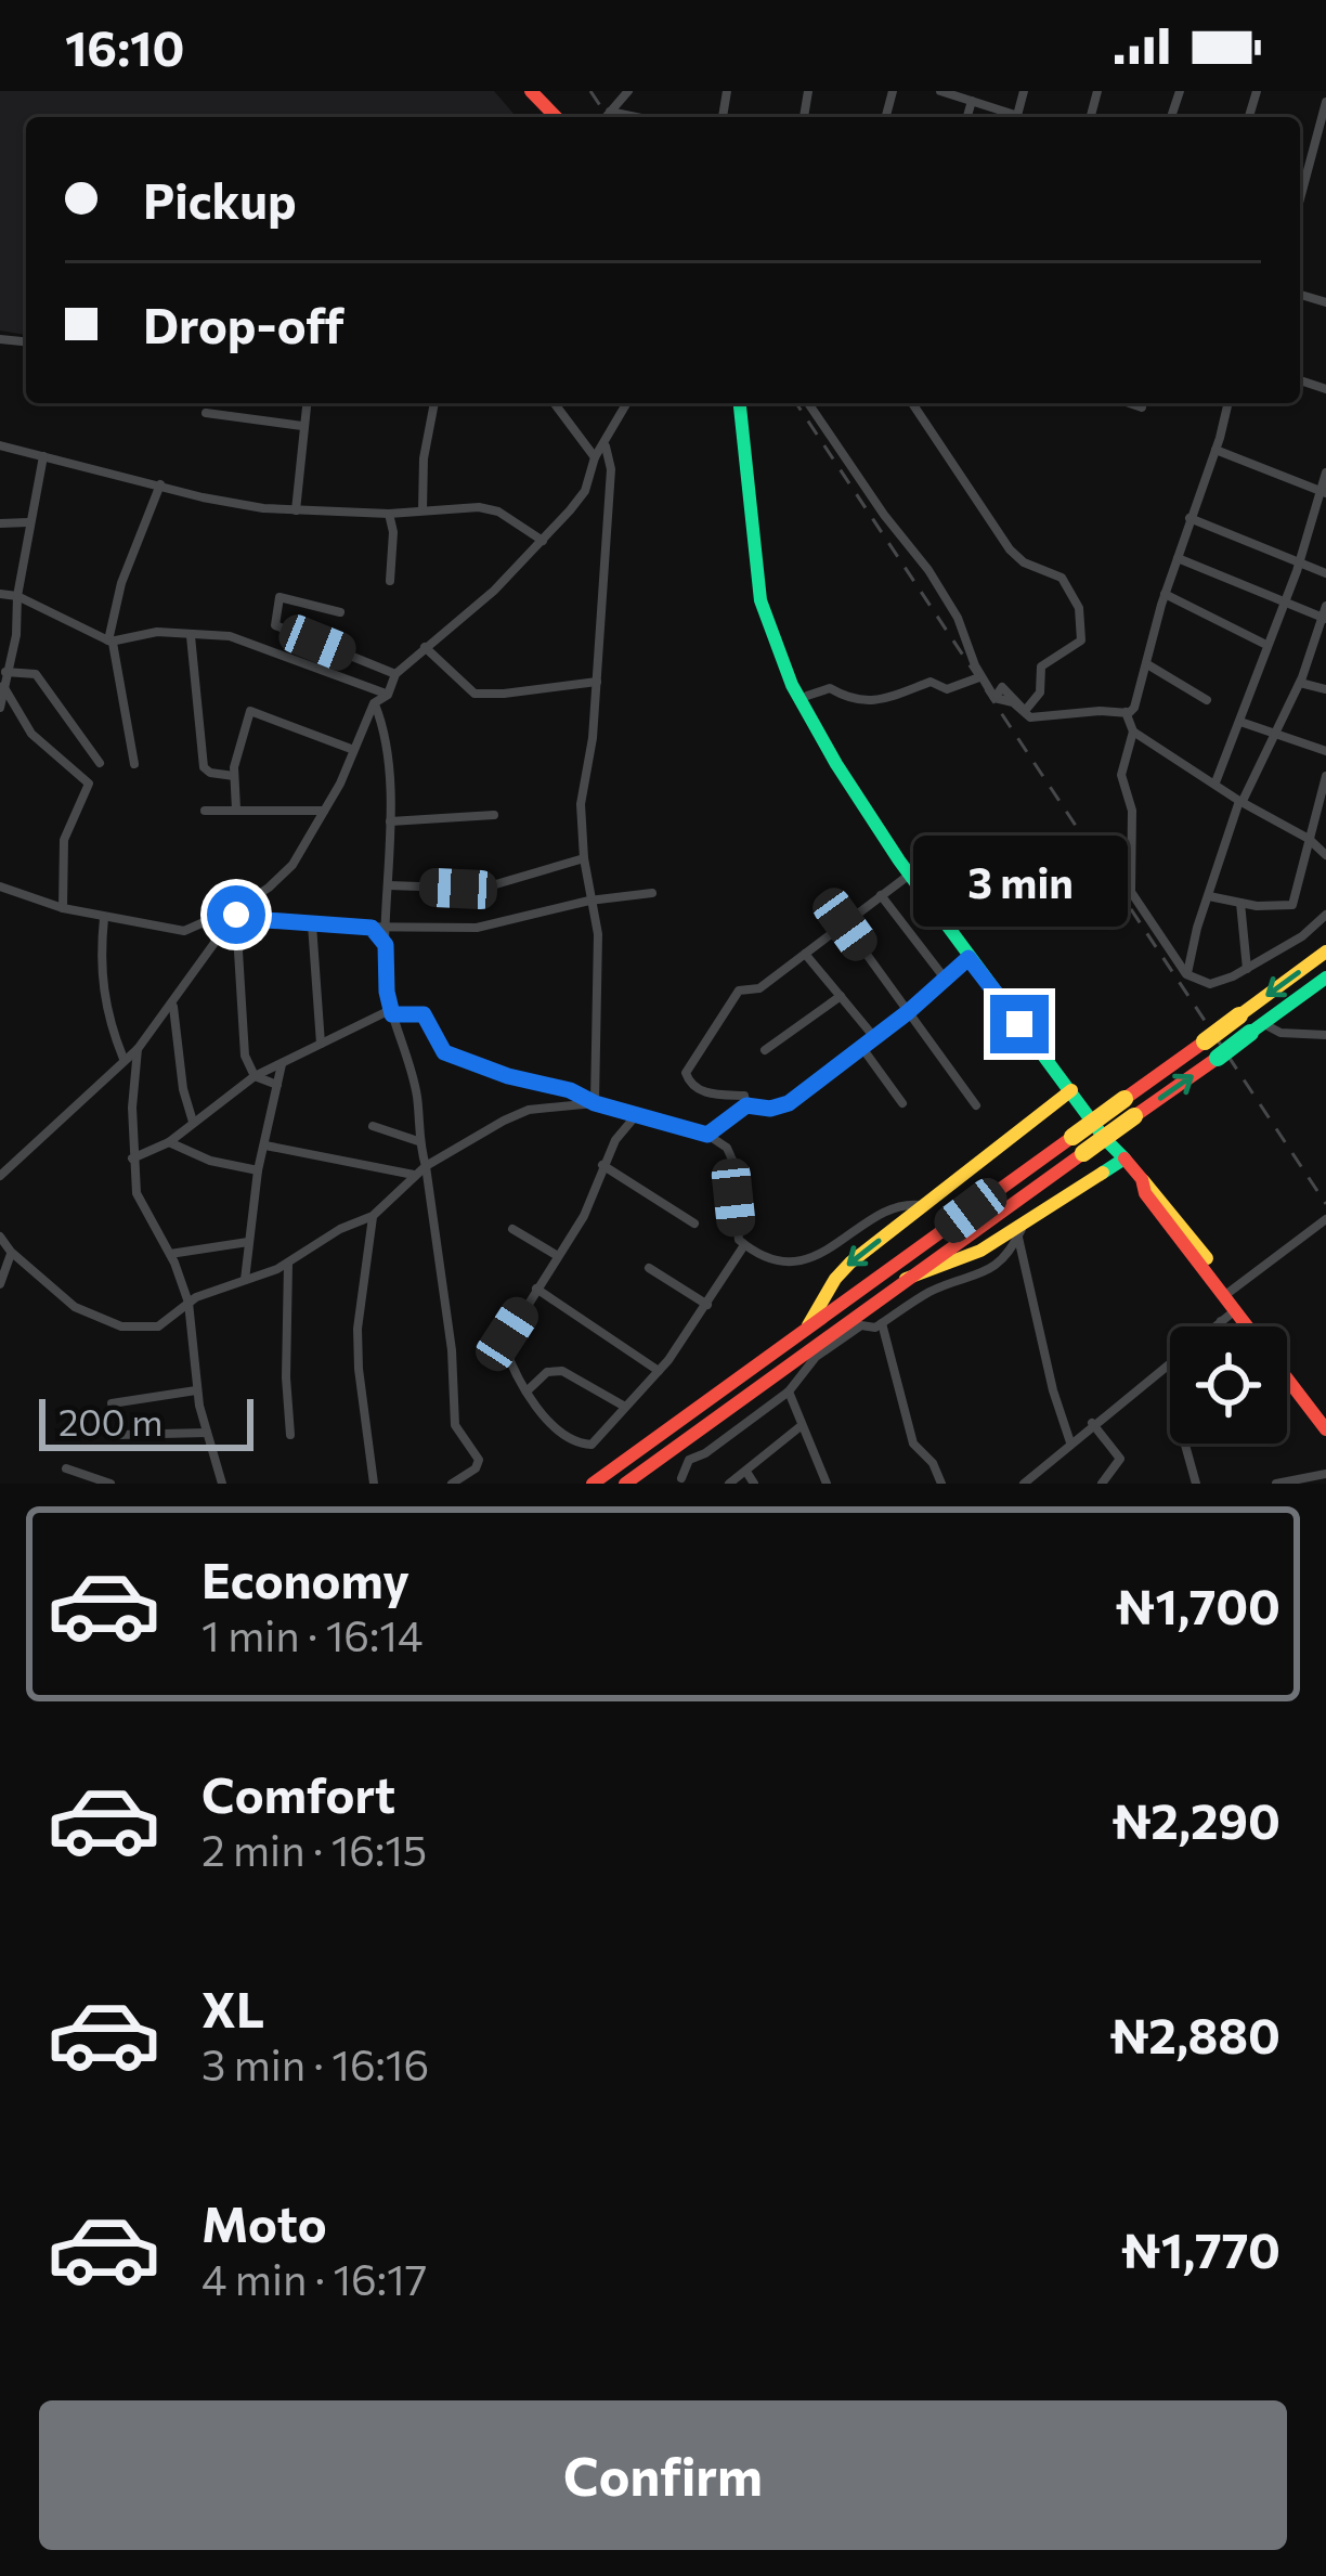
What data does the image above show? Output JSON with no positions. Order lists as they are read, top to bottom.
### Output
{
  "scale_bar": "200 m",
  "page": {
    "status": "16:10",
    "banner": ["Pickup", "Drop-off"],
    "bubble": "3 min",
    "scale": "200 m",
    "list": [
      {
        "name": "Economy",
        "note": "1 min · 16:14",
        "value": "₦1,700"
      },
      {
        "name": "Comfort",
        "note": "2 min · 16:15",
        "value": "₦2,290"
      },
      {
        "name": "XL",
        "note": "3 min · 16:16",
        "value": "₦2,880"
      },
      {
        "name": "Moto",
        "note": "4 min · 16:17",
        "value": "₦1,770"
      }
    ],
    "buttons": "Confirm"
  }
}
